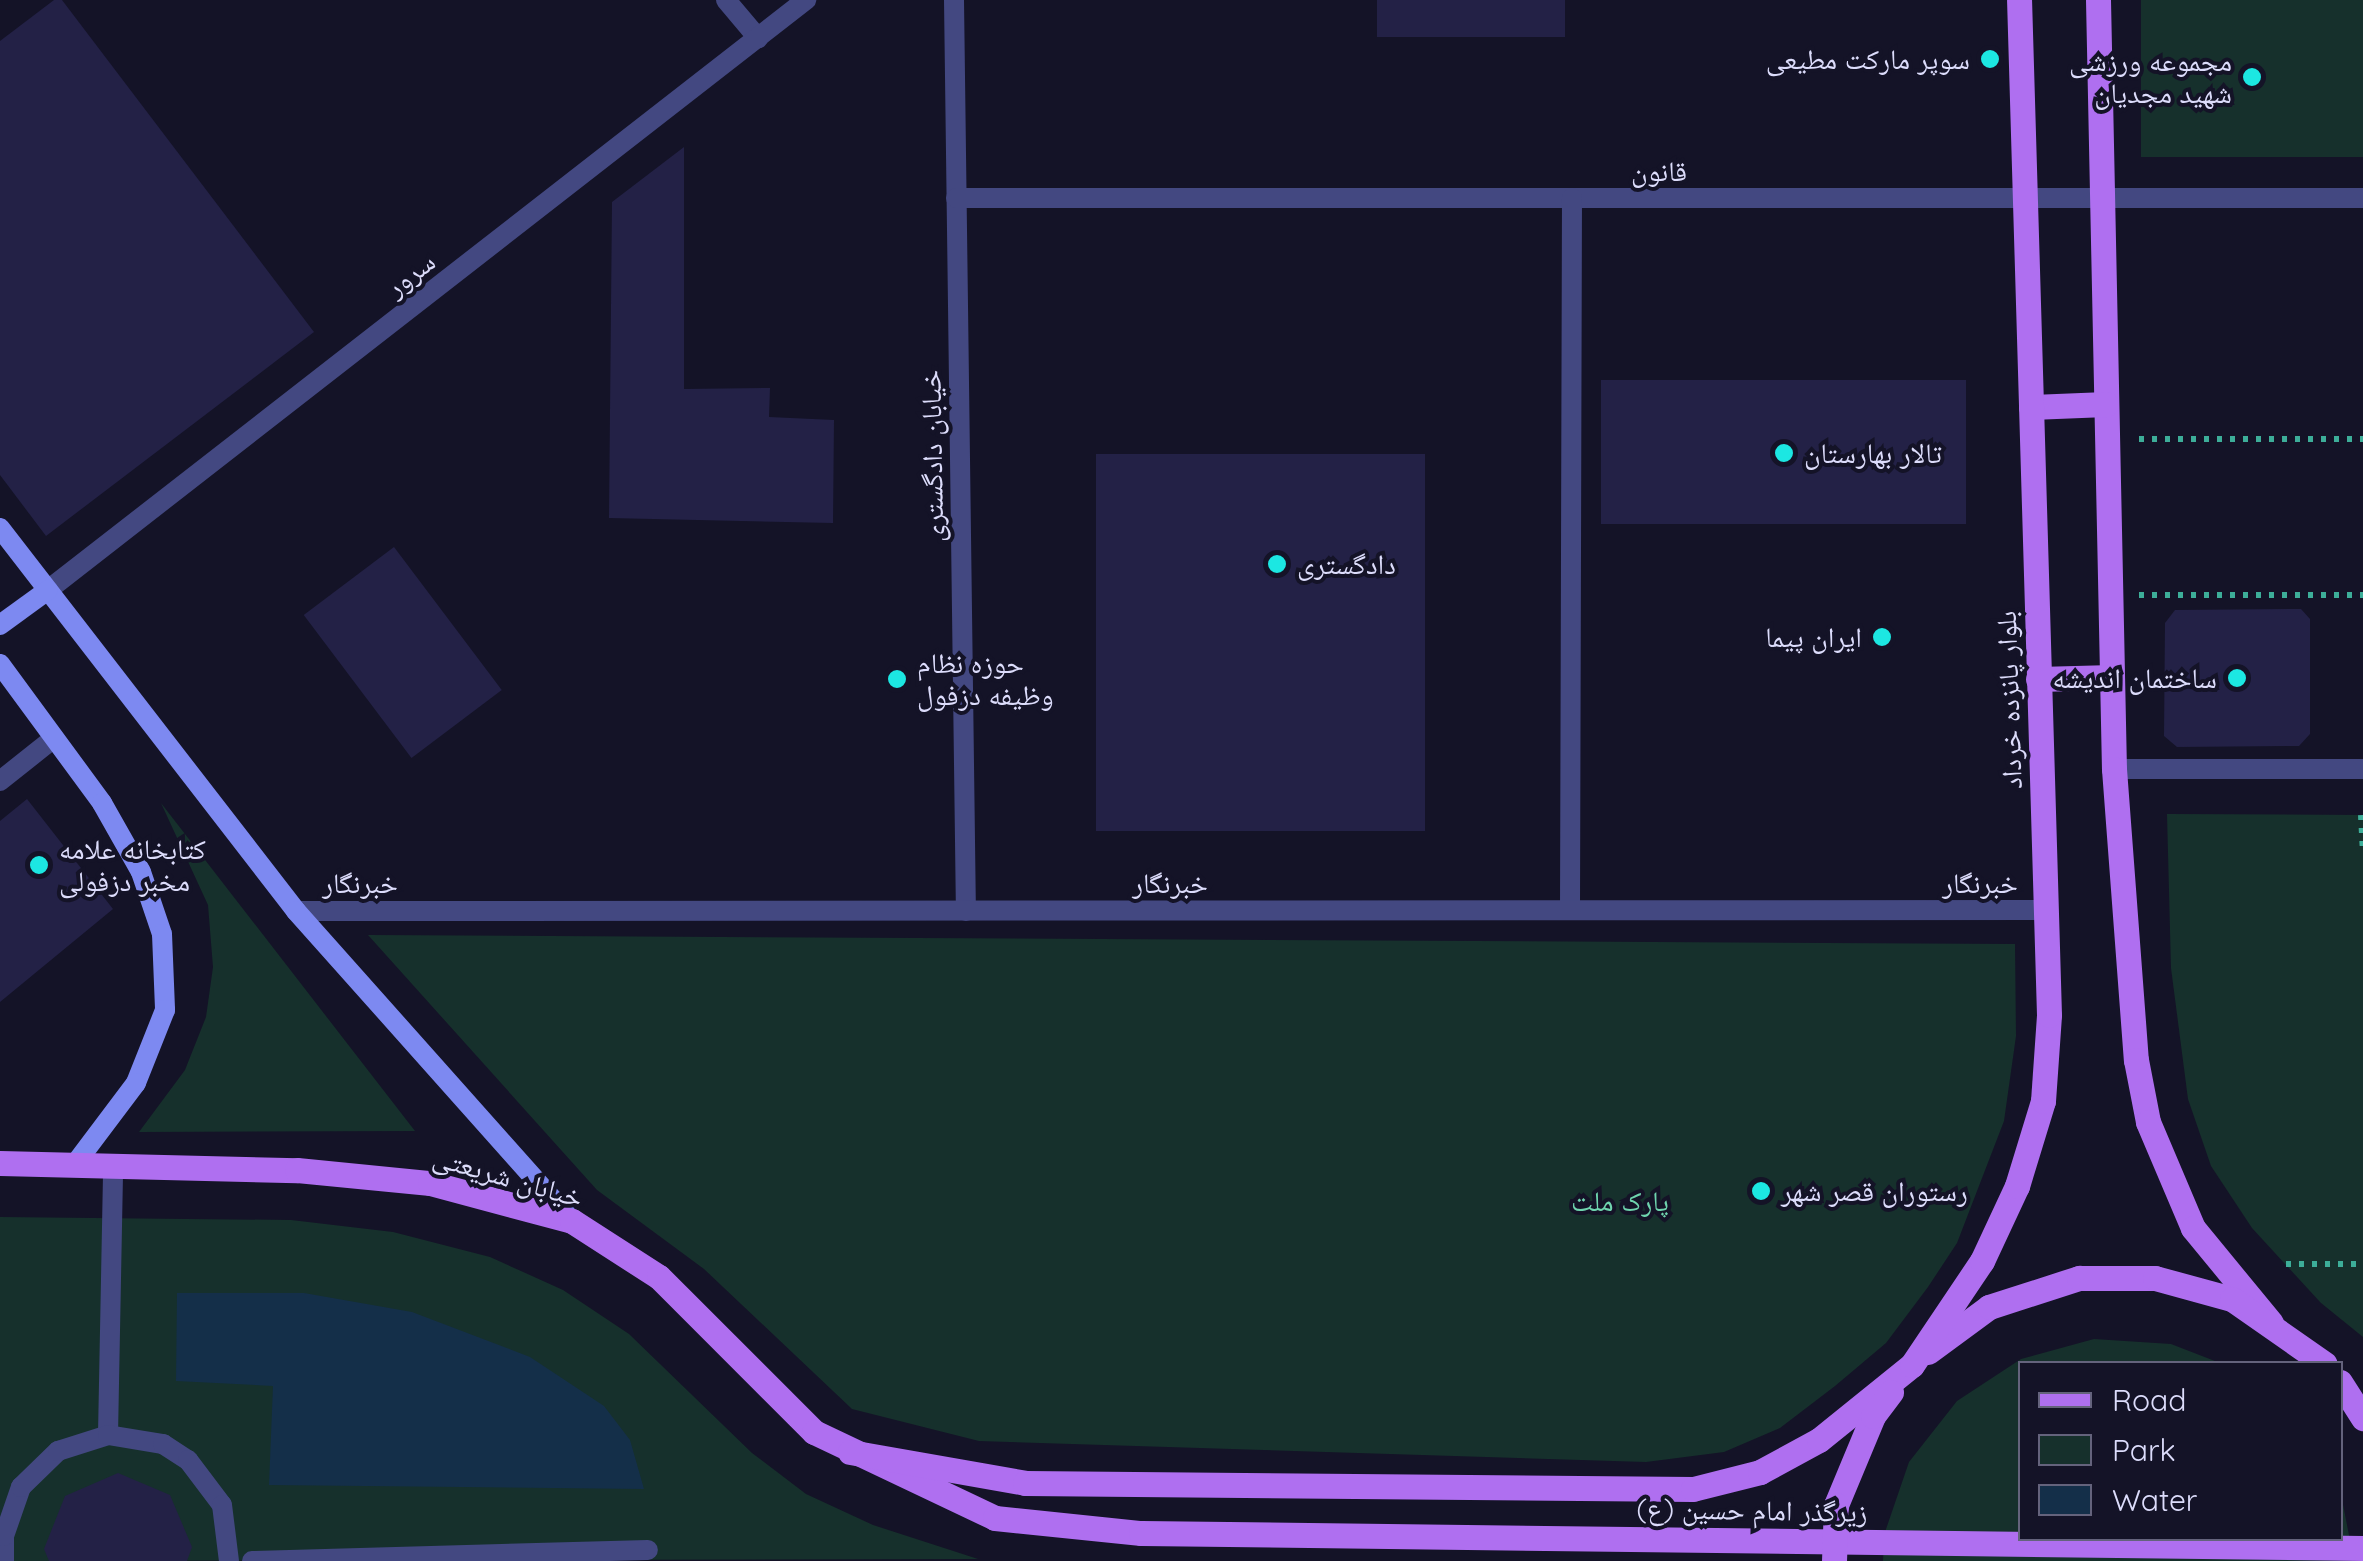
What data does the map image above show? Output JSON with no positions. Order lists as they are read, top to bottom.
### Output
{
  "streets": {
    "main road": ["بلوار پانزده خرداد", "خیابان شریعتی", "زیرگذر امام حسین (ع)"],
    "street": [
      "قانون",
      "سرور",
      "خیابان دادگستری",
      "خبرنگار"
    ]
  },
  "crossings": [
    ["قانون", "خیابان دادگستری"],
    ["قانون", "بلوار پانزده خرداد"],
    ["خیابان دادگستری", "خبرنگار"],
    ["بلوار پانزده خرداد", "خبرنگار"],
    ["خیابان شریعتی", "زیرگذر امام حسین (ع)"]
  ],
  "parks": ["پارک ملت"],
  "places": [
    "سوپر مارکت مطیعی",
    "مجموعه ورزشی شهید مجدیان",
    "تالار بهارستان",
    "دادگستری",
    "ایران پیما",
    "ساختمان اندیشه",
    "حوزه نظام وظیفه دزفول",
    "کتابخانه علامه مخبر دزفولی",
    "رستوران قصر شهر"
  ],
  "legend": ["Road", "Park", "Water"]
}
